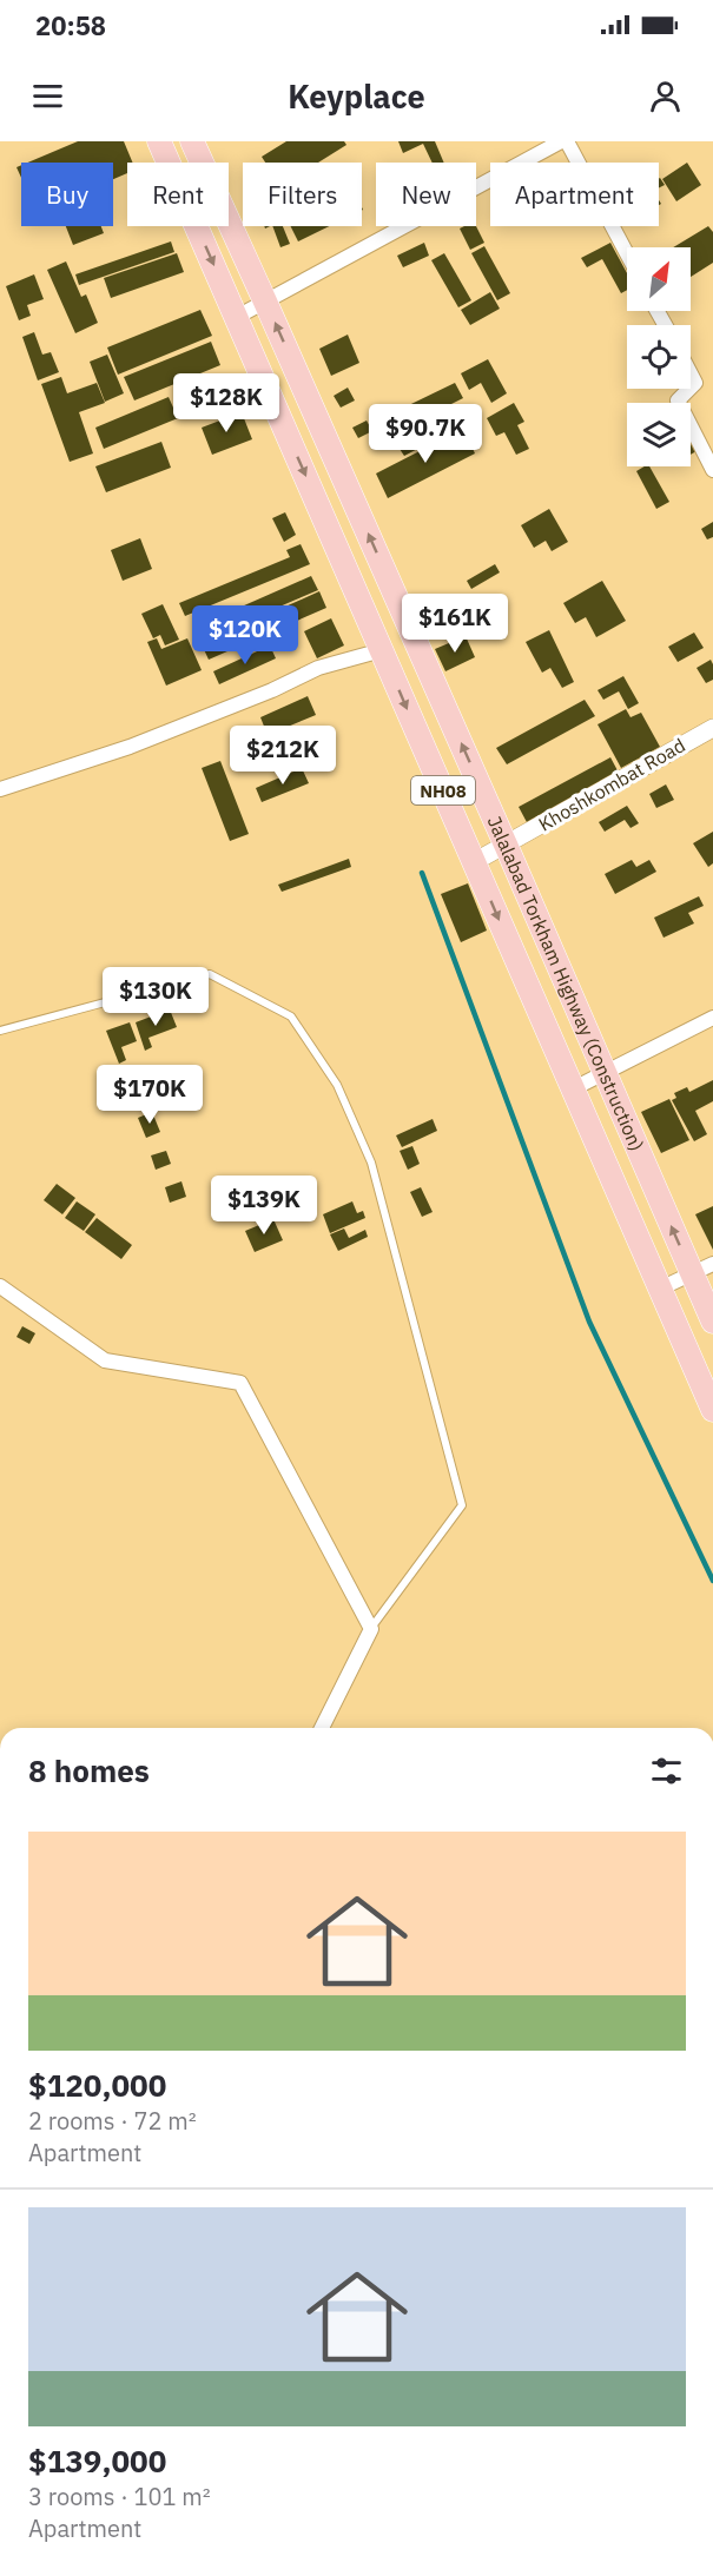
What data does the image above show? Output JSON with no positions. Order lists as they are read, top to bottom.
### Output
{
  "streets": {
    "highway": ["NH08", "Jalalabad Torkham Highway (Construction)"],
    "street": ["Khoshkombat Road"]
  },
  "crossings": [
    ["Khoshkombat Road", "NH08"],
    ["Khoshkombat Road", "Jalalabad Torkham Highway (Construction)"]
  ],
  "north": "top right",
  "page": {
    "status": "20:58",
    "header": "Keyplace",
    "chip": [
      "Buy",
      "Rent",
      "Filters",
      "New",
      "Apartment"
    ],
    "price": [
      "$128K",
      "$90.7K",
      "$161K",
      "$120K",
      "$212K",
      "$130K",
      "$170K",
      "$139K"
    ],
    "heading": "8 homes",
    "list": [
      {
        "name": "$120,000",
        "note": "2 rooms · 72 m² · Apartment"
      },
      {
        "name": "$139,000",
        "note": "3 rooms · 101 m² · Apartment"
      }
    ]
  }
}
